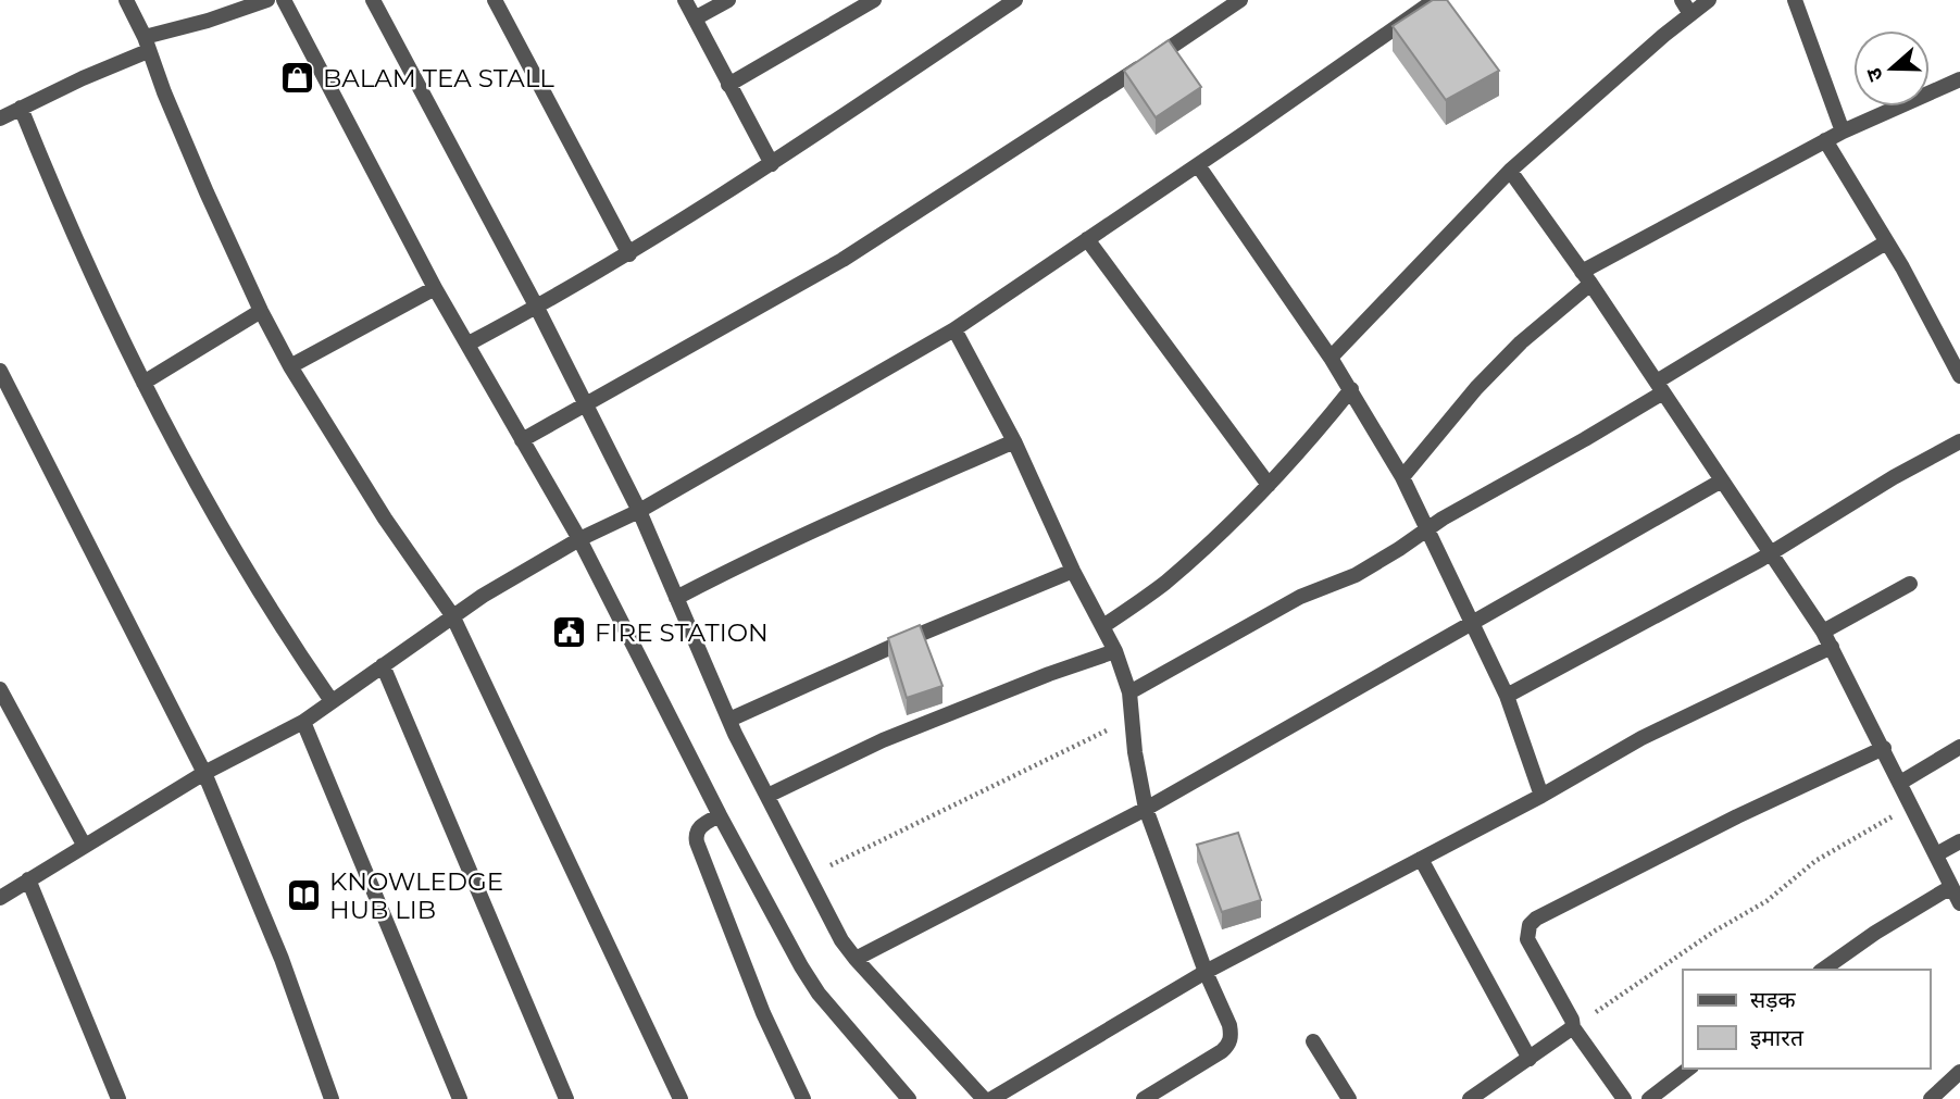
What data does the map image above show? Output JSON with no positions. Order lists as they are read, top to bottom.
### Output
{
  "places": {
    "shop": ["BALAM TEA STALL"],
    "public building": ["FIRE STATION"],
    "library": ["KNOWLEDGE HUB LIB"]
  },
  "legend": ["सड़क", "इमारत"],
  "north": "left"
}
